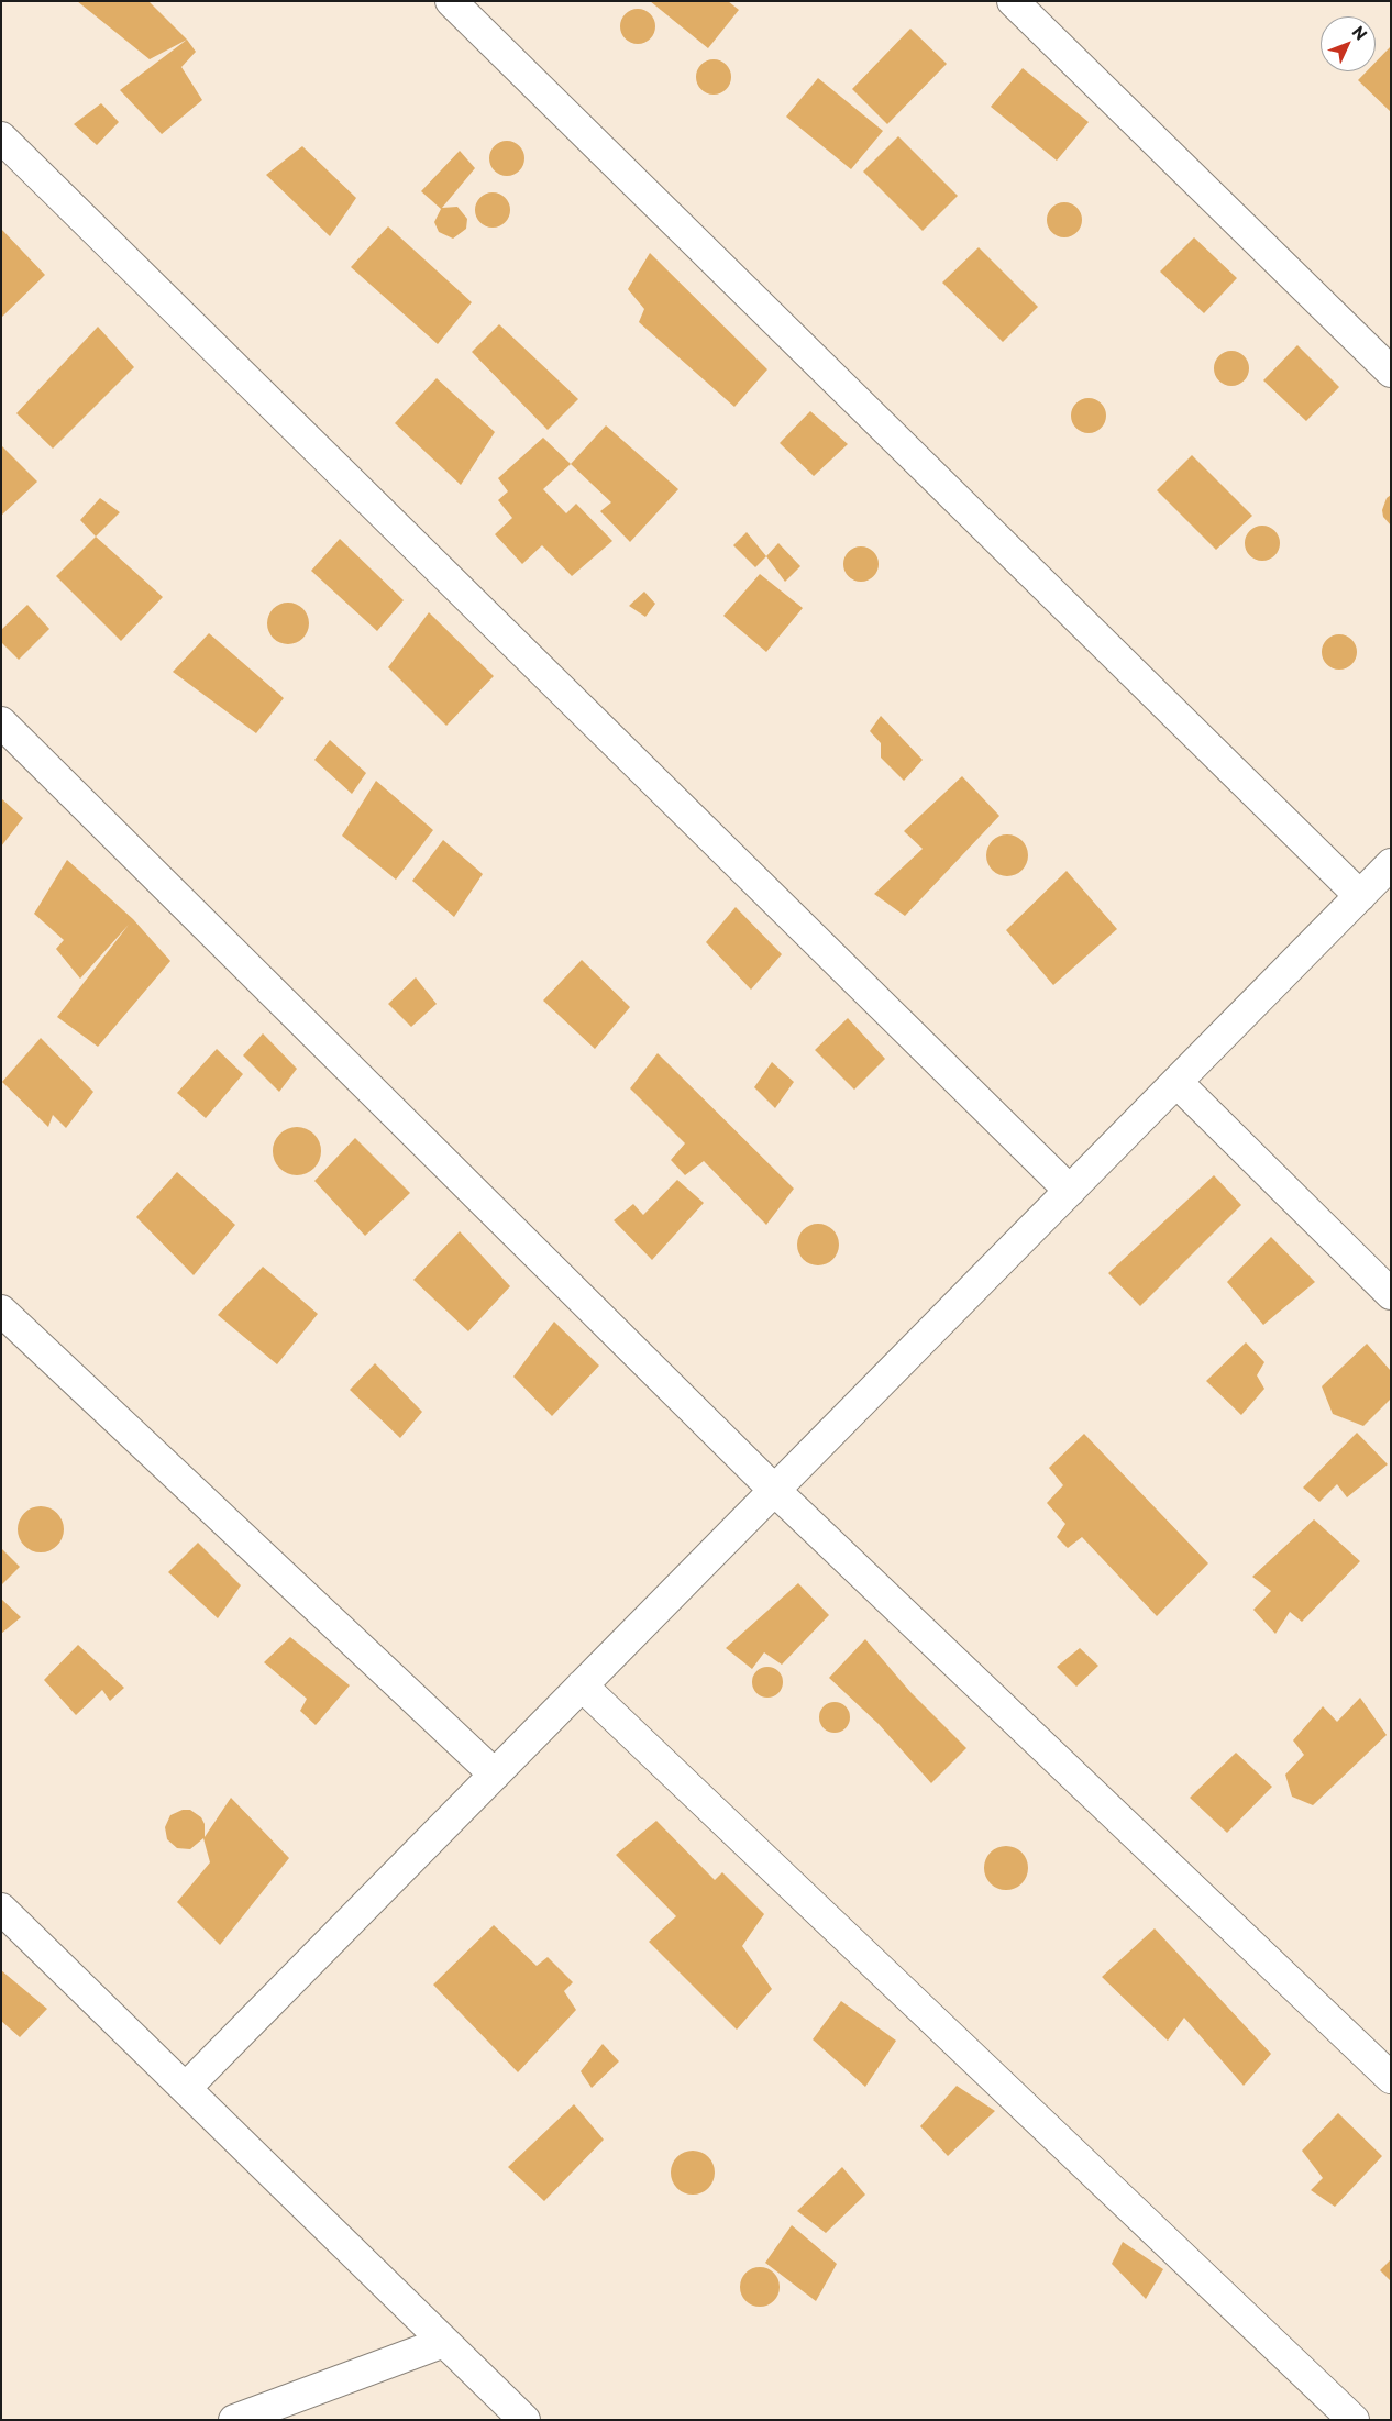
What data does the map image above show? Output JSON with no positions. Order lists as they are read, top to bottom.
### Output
{
  "north": "top right"
}
